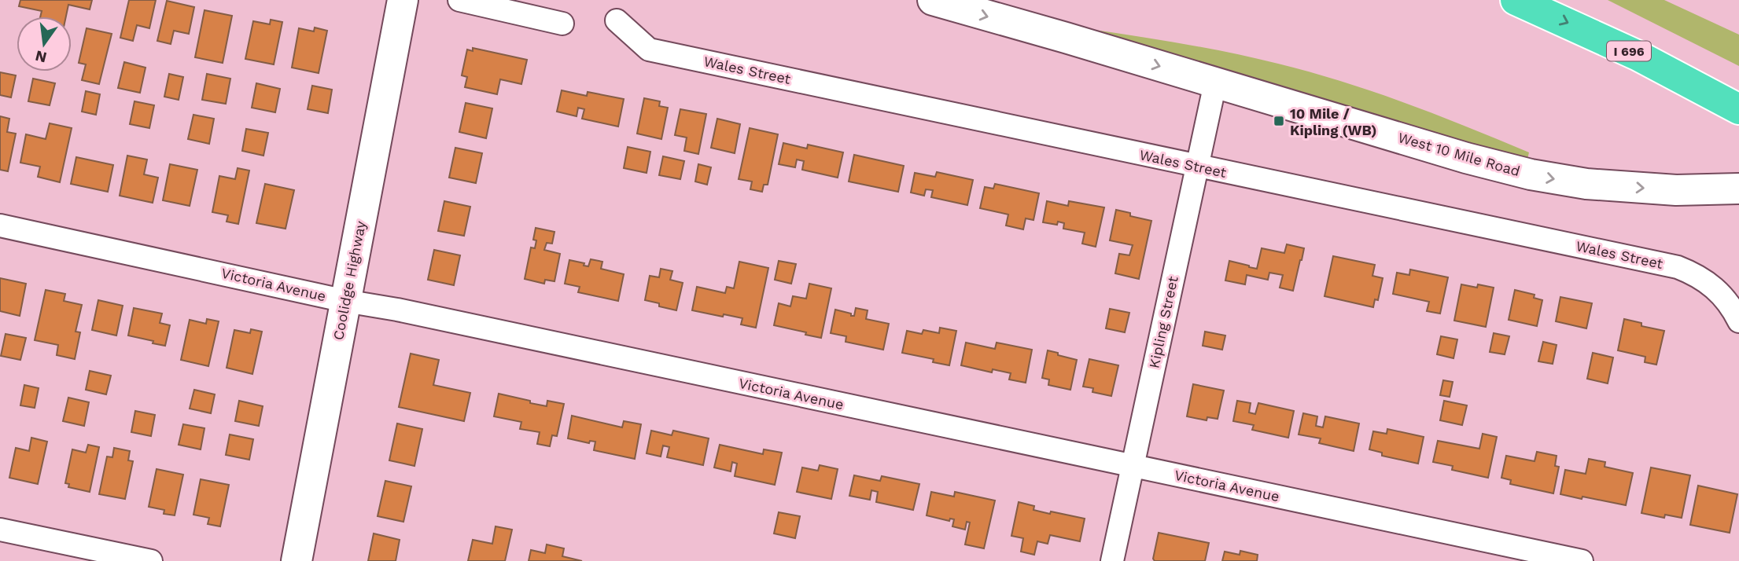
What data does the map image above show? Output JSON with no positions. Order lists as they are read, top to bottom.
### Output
{
  "streets": {
    "highway": ["I 696"],
    "main road": ["West 10 Mile Road", "Coolidge Highway"],
    "street": ["Wales Street", "Victoria Avenue", "Kipling Street"]
  },
  "crossings": [
    ["Wales Street", "Kipling Street"],
    ["West 10 Mile Road", "Kipling Street"],
    ["Coolidge Highway", "Victoria Avenue"],
    ["Victoria Avenue", "Kipling Street"]
  ],
  "one_way": ["West 10 Mile Road"],
  "places": {
    "transit": ["10 Mile / Kipling (WB)"]
  },
  "north": "bottom"
}
